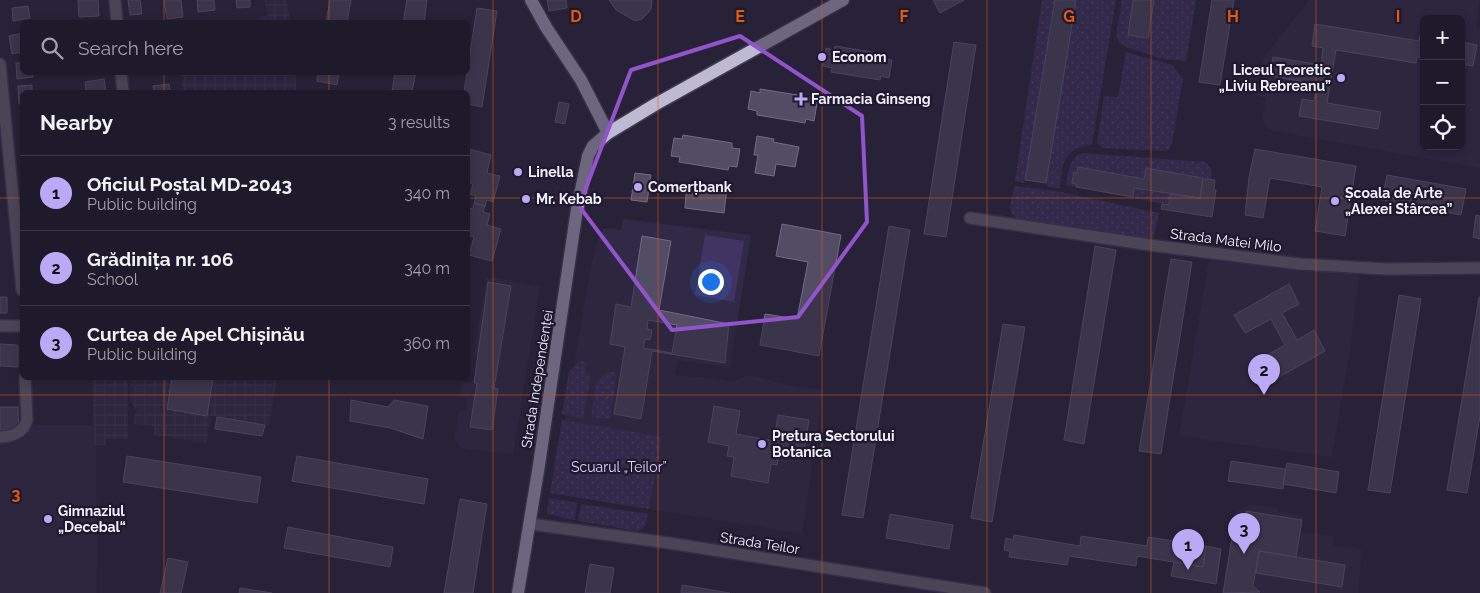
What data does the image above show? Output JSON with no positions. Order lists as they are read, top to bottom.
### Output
{
  "streets": {
    "main road": ["Strada Independenței"],
    "street": ["Strada Matei Milo", "Strada Teilor"]
  },
  "crossings": [
    ["Strada Independenței", "Strada Teilor"]
  ],
  "parks": ["Scuarul „Teilor”"],
  "places": {
    "other": [
      "Econom",
      "Liceul Teoretic „Liviu Rebreanu”",
      "Linella",
      "Comerțbank",
      "Mr. Kebab",
      "Școala de Arte „Alexei Stârcea”",
      "Pretura Sectorului Botanica",
      "Gimnaziul „Decebal“"
    ],
    "health": ["Farmacia Ginseng"]
  },
  "page": {
    "map_buttons": ["+", "−"],
    "search": "Search here",
    "heading": ["Nearby", "3 results"],
    "list": [
      {
        "mark": "1",
        "name": "Oficiul Poștal MD-2043",
        "note": "Public building",
        "value": "340 m"
      },
      {
        "mark": "2",
        "name": "Grădinița nr. 106",
        "note": "School",
        "value": "340 m"
      },
      {
        "mark": "3",
        "name": "Curtea de Apel Chișinău",
        "note": "Public building",
        "value": "360 m"
      }
    ],
    "pins": ["2", "3", "1"]
  },
  "grid": {
    "columns": [
      "D",
      "E",
      "F",
      "G",
      "H",
      "I"
    ],
    "rows": ["3"]
  }
}
